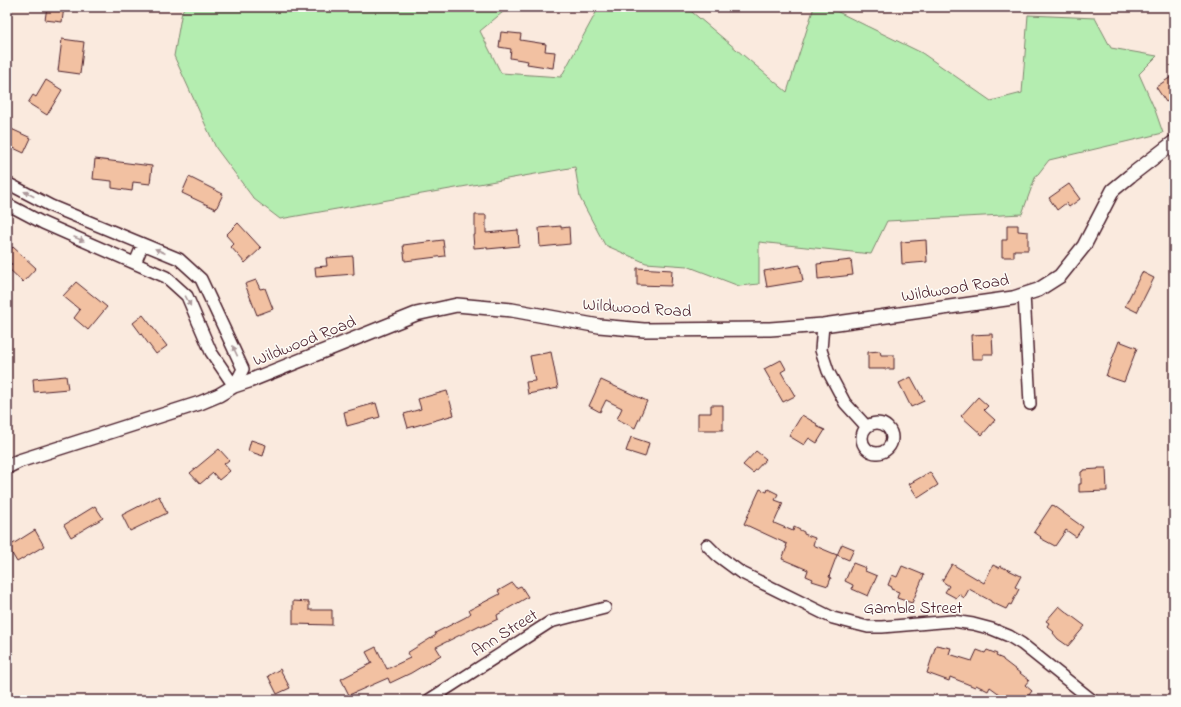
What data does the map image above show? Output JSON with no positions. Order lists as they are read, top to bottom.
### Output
{
  "streets": {
    "street": ["Wildwood Road", "Gamble Street", "Ann Street"]
  }
}
